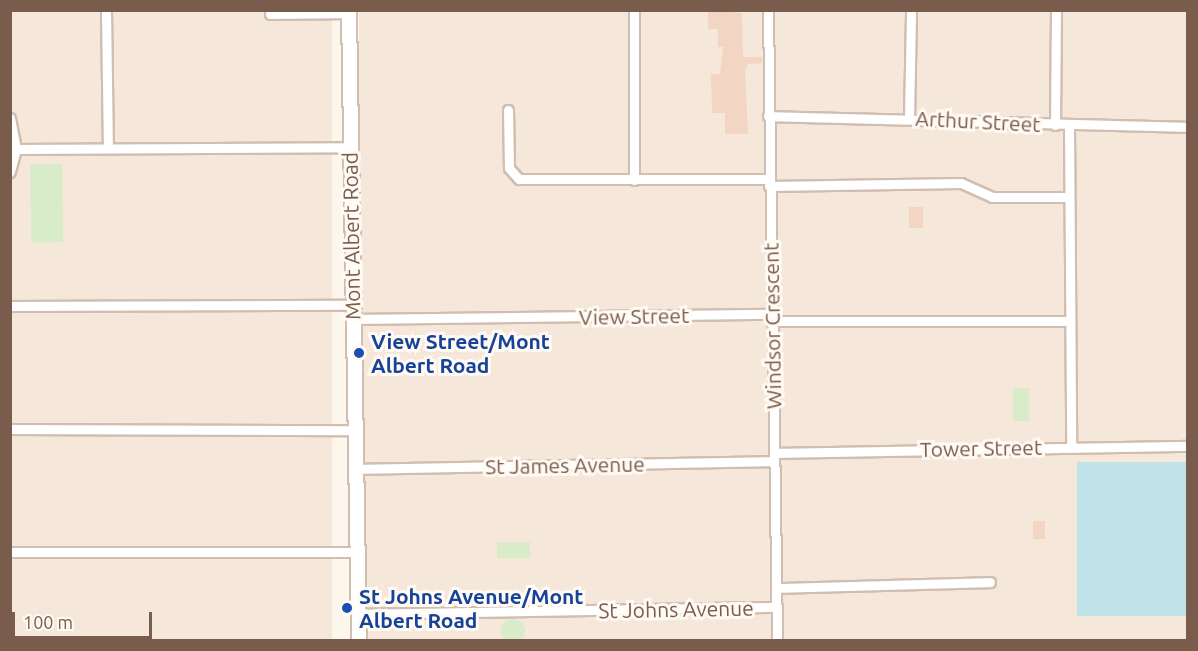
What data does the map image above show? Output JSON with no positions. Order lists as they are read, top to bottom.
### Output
{
  "streets": {
    "main road": ["Mont Albert Road"],
    "street": [
      "Arthur Street",
      "View Street",
      "Windsor Crescent",
      "Tower Street",
      "St James Avenue",
      "St Johns Avenue"
    ]
  },
  "crossings": [
    ["Arthur Street", "Windsor Crescent"],
    ["Mont Albert Road", "View Street"],
    ["Mont Albert Road", "St James Avenue"],
    ["Mont Albert Road", "St Johns Avenue"],
    ["View Street", "Windsor Crescent"],
    ["Windsor Crescent", "Tower Street"],
    ["Windsor Crescent", "St James Avenue"],
    ["Windsor Crescent", "St Johns Avenue"],
    ["Tower Street", "St James Avenue"]
  ],
  "places": ["View Street/Mont Albert Road", "St Johns Avenue/Mont Albert Road"],
  "scale_bar": "100 m"
}
